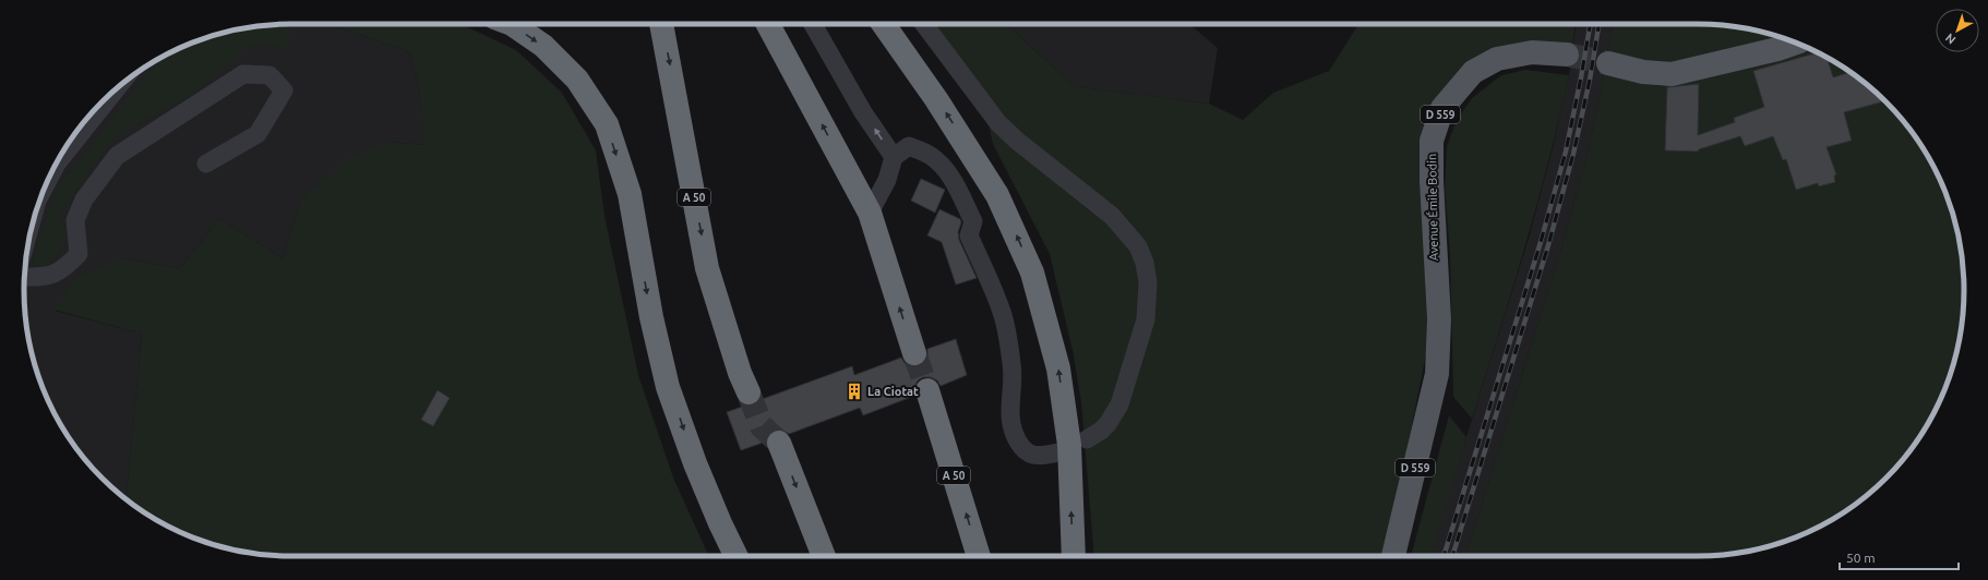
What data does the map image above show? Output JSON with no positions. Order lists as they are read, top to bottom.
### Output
{
  "streets": {
    "highway": ["A 50"],
    "main road": ["D 559", "Avenue Émile Bodin"]
  },
  "places": {
    "building": ["La Ciotat"]
  },
  "scale_bar": "50 m",
  "north": "bottom left"
}
